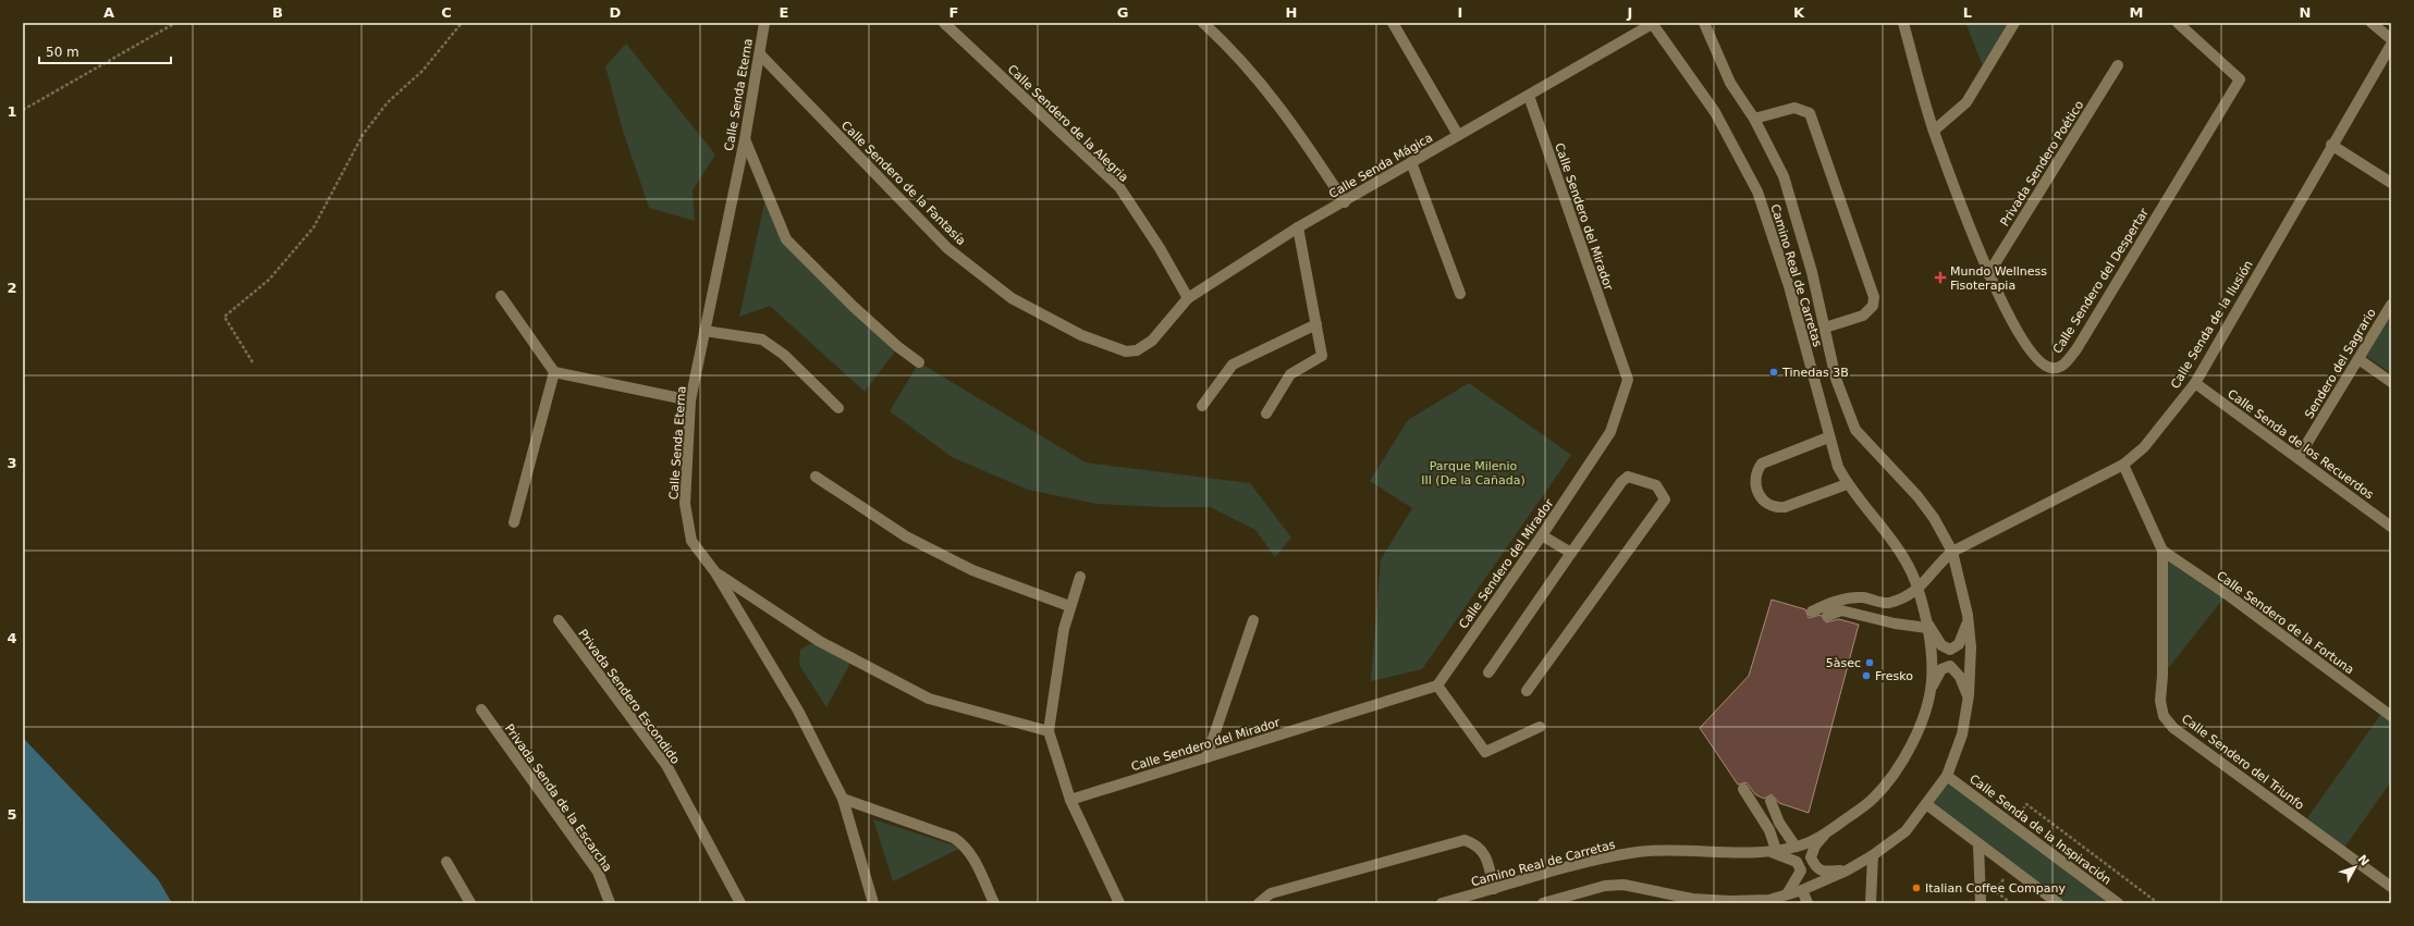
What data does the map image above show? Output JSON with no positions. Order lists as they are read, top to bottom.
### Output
{
  "streets": {
    "street": [
      "Calle Senda Eterna",
      "Calle Sendero de la Alegria",
      "Privada Sendero Poético",
      "Calle Senda Mágica",
      "Calle Sendero de la Fantasía",
      "Calle Sendero del Mirador",
      "Camino Real de Carretas",
      "Calle Sendero del Despertar",
      "Calle Senda de la Ilusión",
      "Sendero del Sagrario",
      "Calle Senda de los Recuerdos",
      "Calle Sendero de la Fortuna",
      "Privada Sendero Escondido",
      "Calle Sendero del Triunfo",
      "Privada Senda de la Escarcha",
      "Calle Senda de la Inspiración"
    ]
  },
  "crossings": [
    ["Calle Senda Eterna", "Calle Sendero de la Fantasía"],
    ["Calle Sendero de la Alegria", "Calle Senda Mágica"],
    ["Privada Sendero Poético", "Calle Sendero del Despertar"],
    ["Calle Senda Mágica", "Calle Sendero de la Fantasía"],
    ["Calle Senda Mágica", "Calle Sendero del Mirador"],
    ["Calle Senda Mágica", "Camino Real de Carretas"],
    ["Camino Real de Carretas", "Calle Senda de la Ilusión"],
    ["Camino Real de Carretas", "Calle Senda de la Inspiración"],
    ["Calle Senda de la Ilusión", "Calle Senda de los Recuerdos"],
    ["Calle Senda de la Ilusión", "Calle Sendero del Triunfo"],
    ["Sendero del Sagrario", "Calle Senda de los Recuerdos"],
    ["Calle Sendero de la Fortuna", "Calle Sendero del Triunfo"]
  ],
  "parks": ["Parque Milenio III (De la Cañada)"],
  "places": {
    "health": ["Mundo Wellness Fisoterapia"],
    "other": [
      "Tinedas 3B",
      "5àsec",
      "Fresko",
      "Italian Coffee Company"
    ]
  },
  "scale_bar": "50 m",
  "north": "top right",
  "grid": {
    "columns": [
      "A",
      "B",
      "C",
      "D",
      "E",
      "F",
      "G",
      "H",
      "I",
      "J",
      "K",
      "L",
      "M",
      "N"
    ],
    "rows": [
      "1",
      "2",
      "3",
      "4",
      "5"
    ]
  }
}
